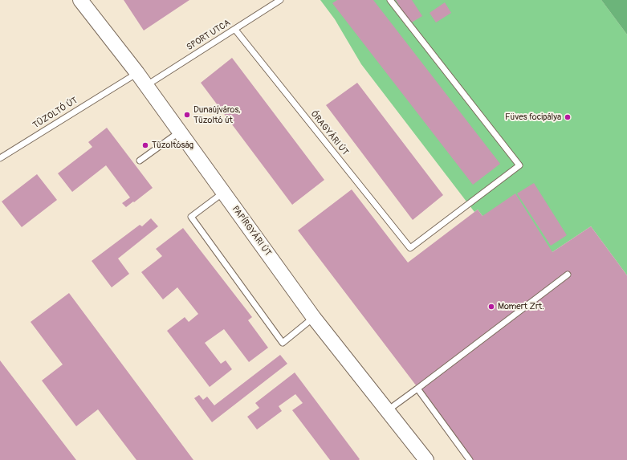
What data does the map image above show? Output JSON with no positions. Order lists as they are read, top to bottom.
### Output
{
  "streets": {
    "street": ["PAPÍRGYÁRI ÚT"],
    "lane": ["SPORT UTCA", "TŰZOLTÓ ÚT", "ÓRAGYÁRI ÚT"]
  },
  "crossings": [
    ["SPORT UTCA", "ÓRAGYÁRI ÚT"],
    ["SPORT UTCA", "PAPÍRGYÁRI ÚT"],
    ["TŰZOLTÓ ÚT", "PAPÍRGYÁRI ÚT"]
  ],
  "places": [
    "Dunaújváros, Tűzoltó út",
    "Füves focipálya",
    "Tűzoltóság",
    "Momert Zrt."
  ]
}
